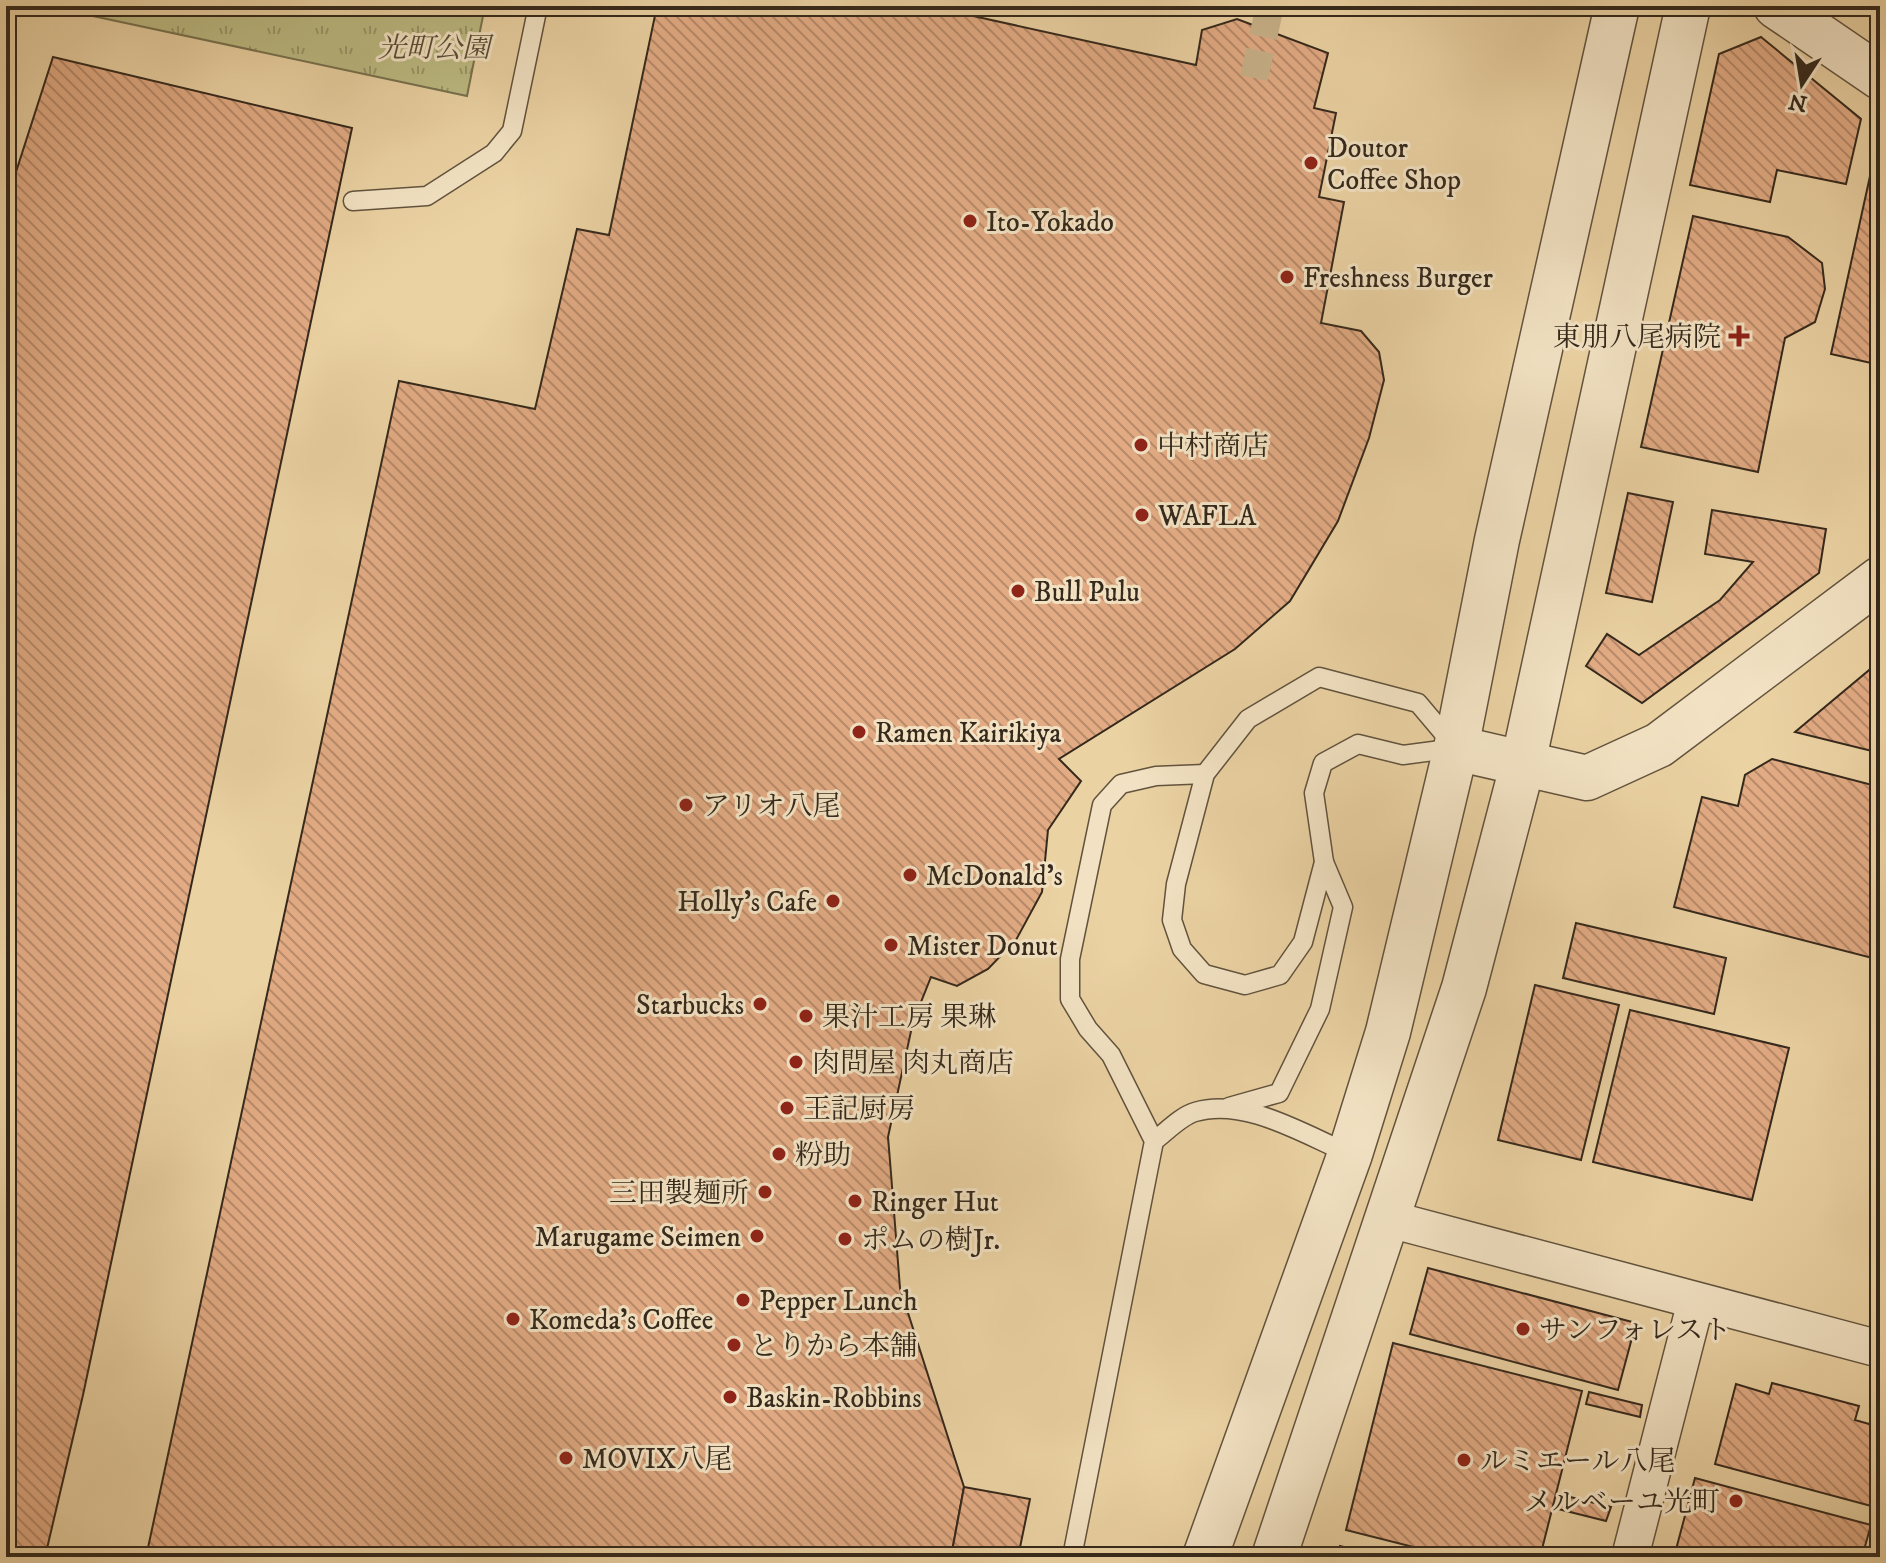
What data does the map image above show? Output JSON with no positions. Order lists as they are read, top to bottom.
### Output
{
  "parks": ["光町公園"],
  "places": {
    "other": [
      "Doutor Coffee Shop",
      "Ito-Yokado",
      "Freshness Burger",
      "中村商店",
      "WAFLA",
      "Bull Pulu",
      "Ramen Kairikiya",
      "アリオ八尾",
      "McDonald's",
      "Holly's Cafe",
      "Mister Donut",
      "Starbucks",
      "果汁工房 果琳",
      "肉問屋 肉丸商店",
      "王記厨房",
      "粉助",
      "三田製麺所",
      "Ringer Hut",
      "Marugame Seimen",
      "ポムの樹Jr.",
      "Pepper Lunch",
      "Komeda's Coffee",
      "サンフォレスト",
      "とりから本舗",
      "Baskin-Robbins",
      "MOVIX八尾",
      "ルミエール八尾",
      "メルベーユ光町"
    ],
    "health": ["東朋八尾病院"]
  },
  "north": "bottom"
}
